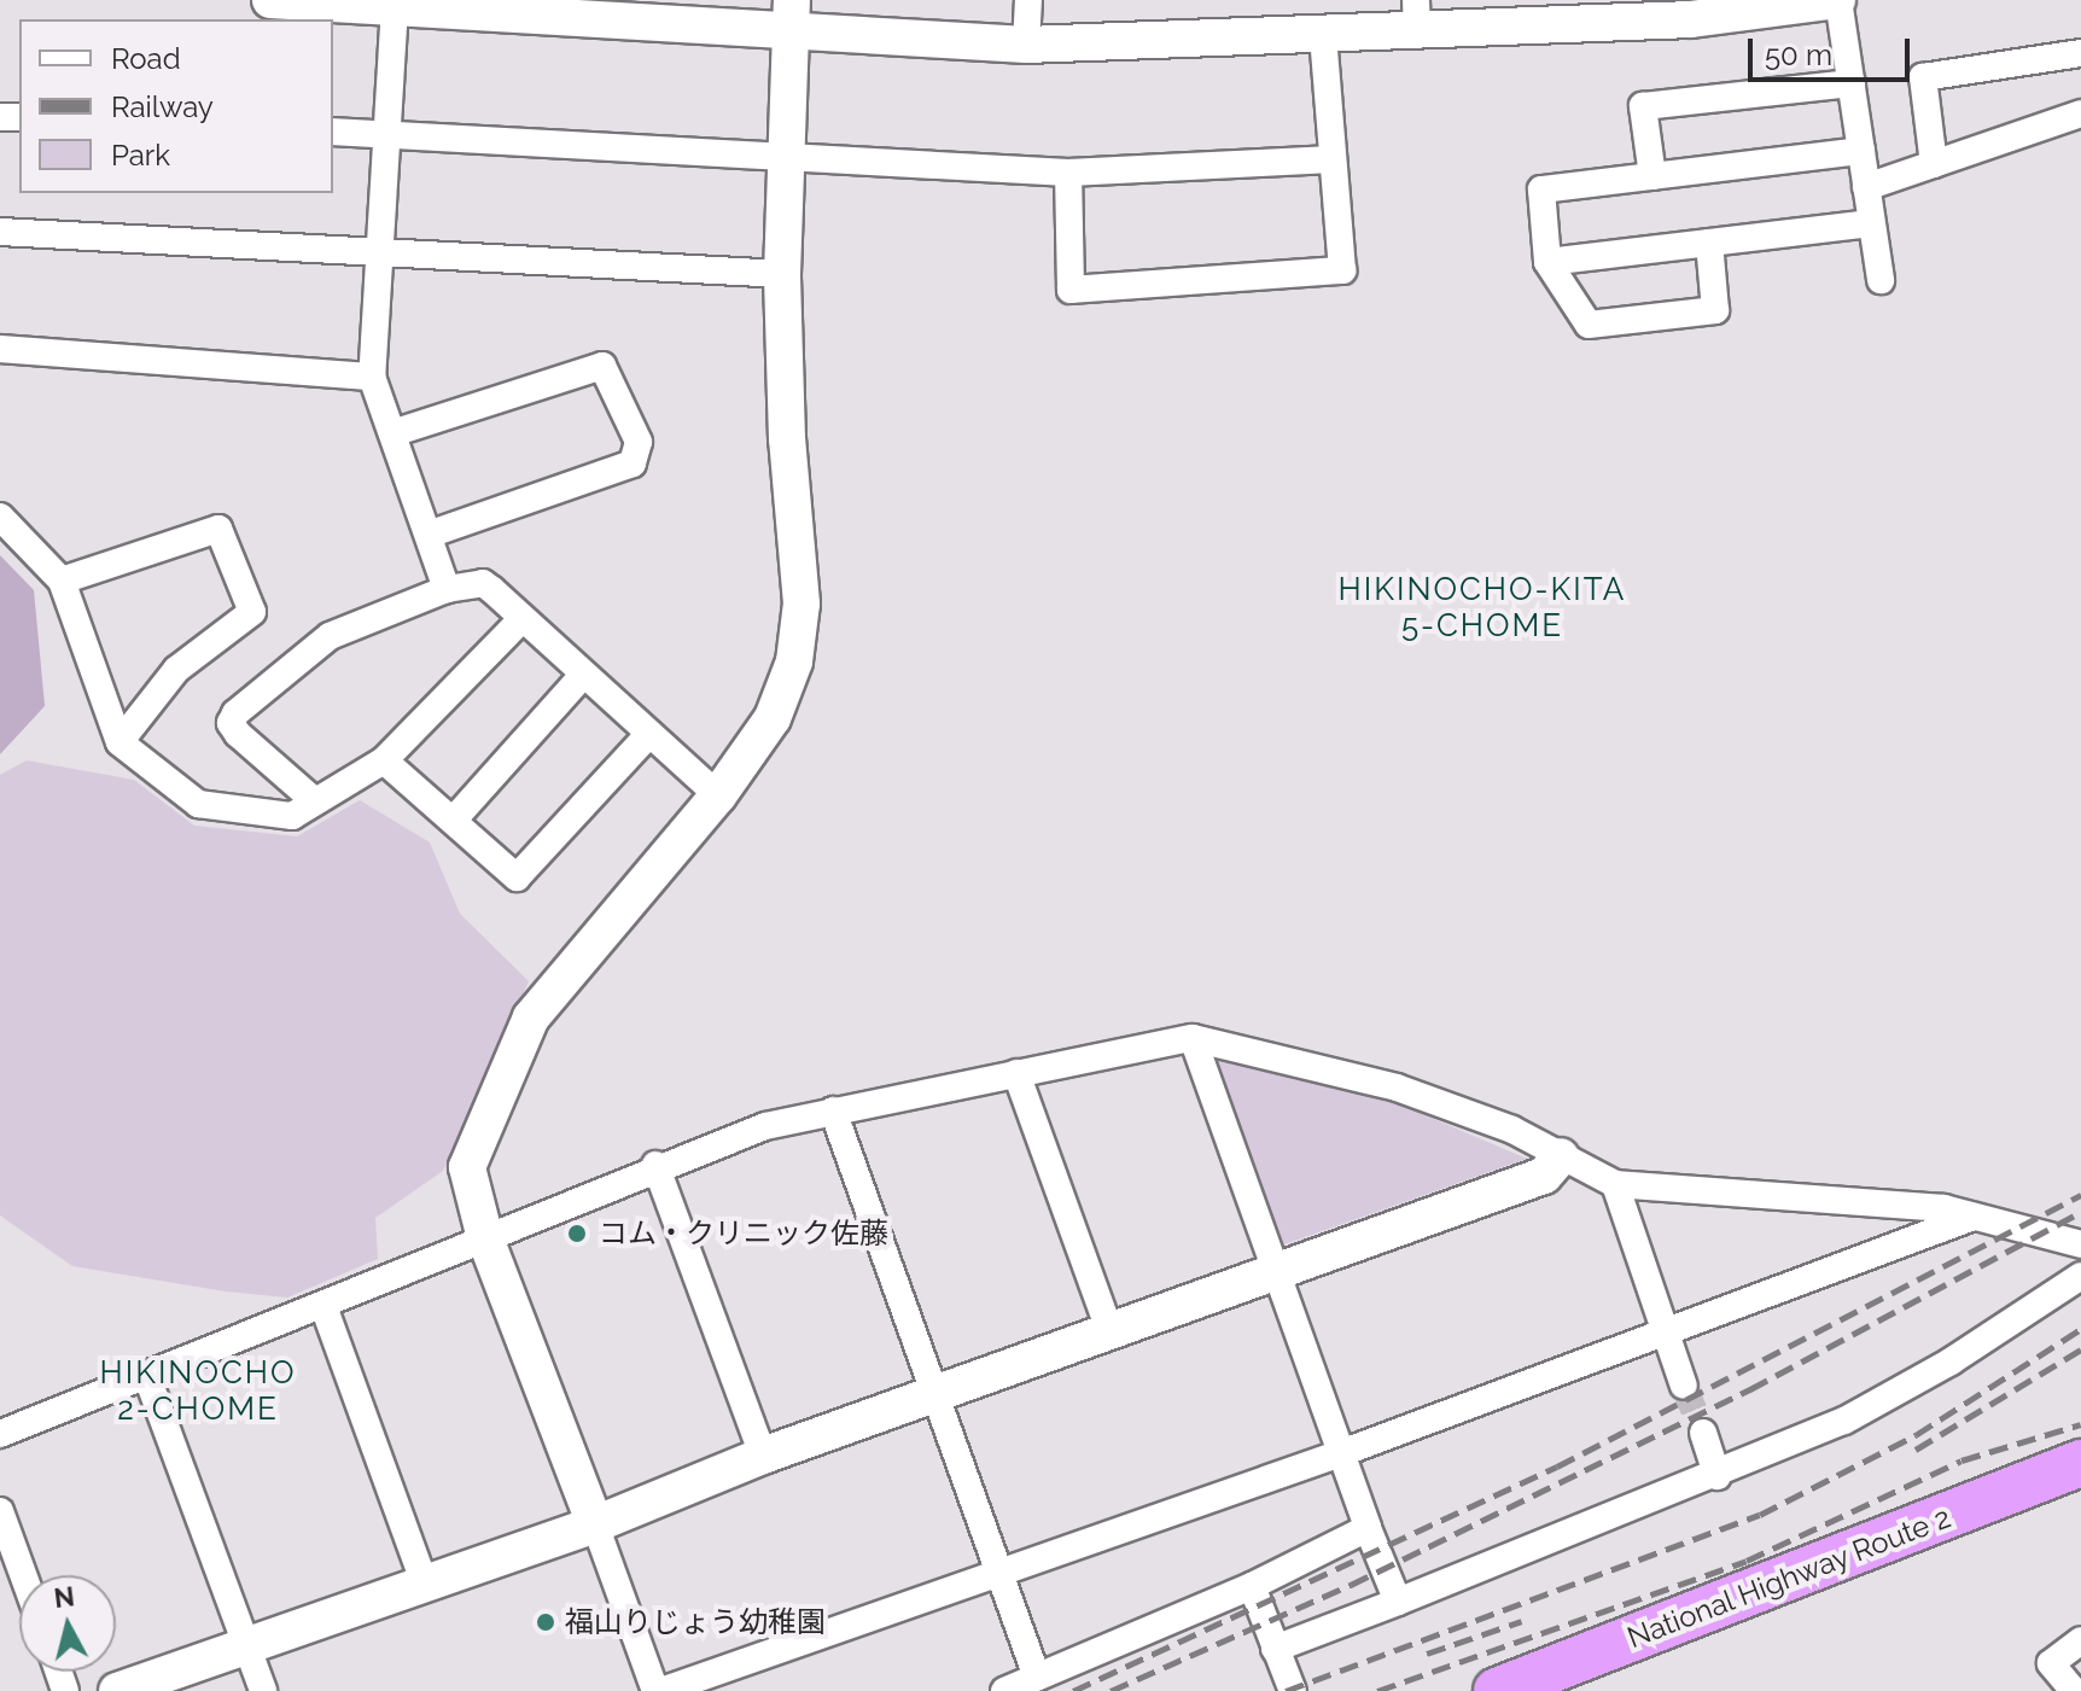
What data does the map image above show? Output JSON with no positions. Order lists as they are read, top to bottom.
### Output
{
  "streets": {
    "highway": ["National Highway Route 2"]
  },
  "districts": ["HIKINOCHO-KITA 5-CHOME", "HIKINOCHO 2-CHOME"],
  "places": ["コム・クリニック佐藤", "福山りじょう幼稚園"],
  "legend": ["Road", "Railway", "Park"],
  "scale_bar": "50 m",
  "north": "top"
}
